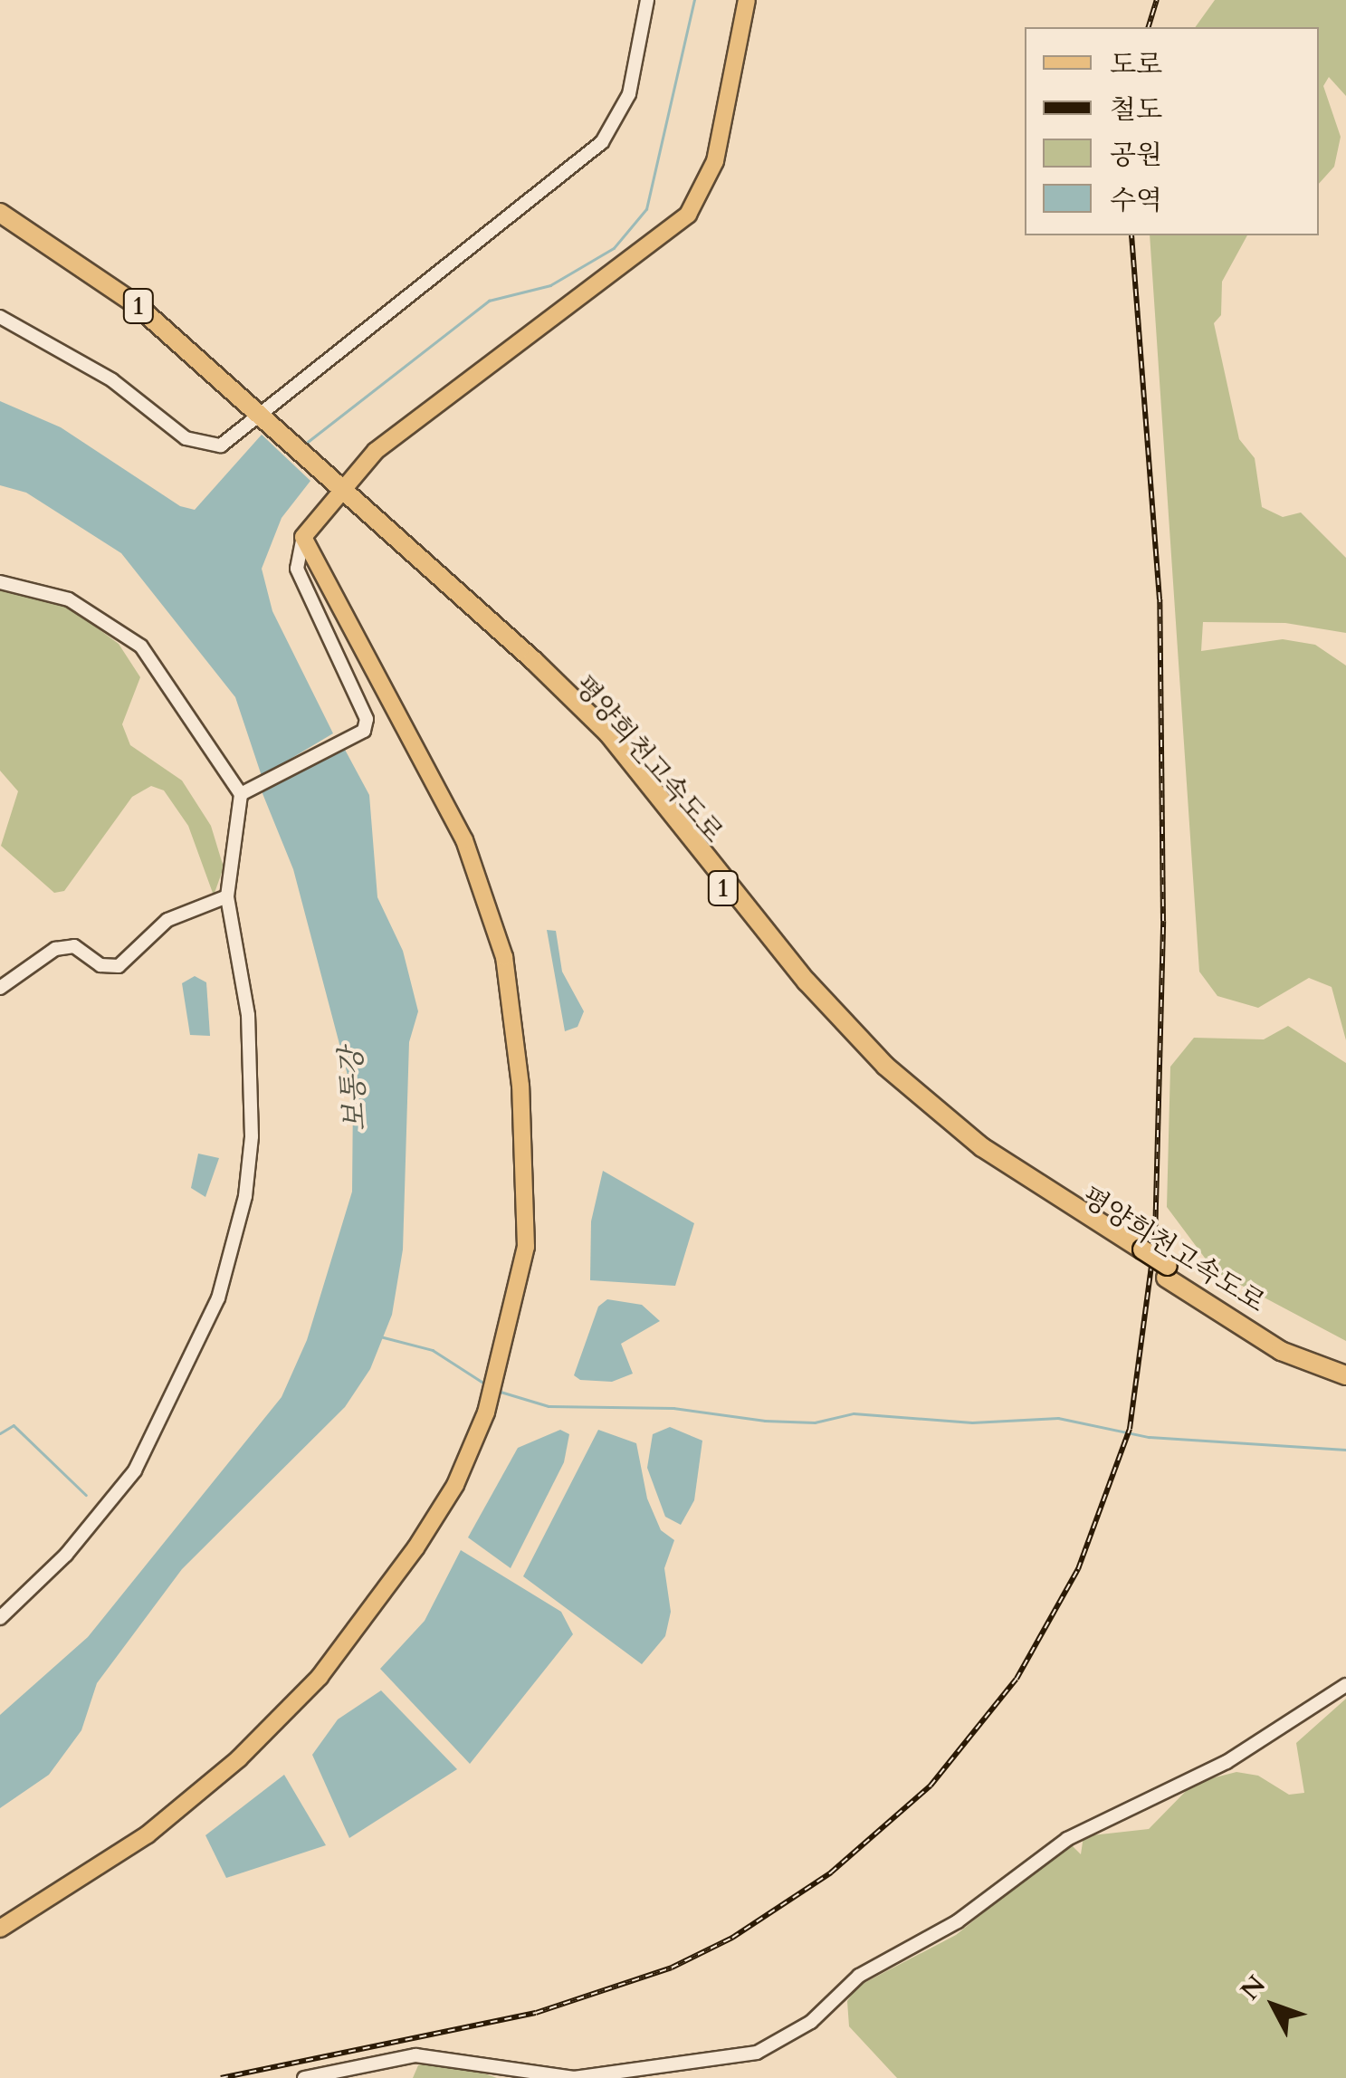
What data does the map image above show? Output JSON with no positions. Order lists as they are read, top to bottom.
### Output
{
  "streets": {
    "highway": ["1", "평양희천고속도로"]
  },
  "water": ["보통강"],
  "legend": [
    "도로",
    "철도",
    "공원",
    "수역"
  ],
  "north": "top left"
}
